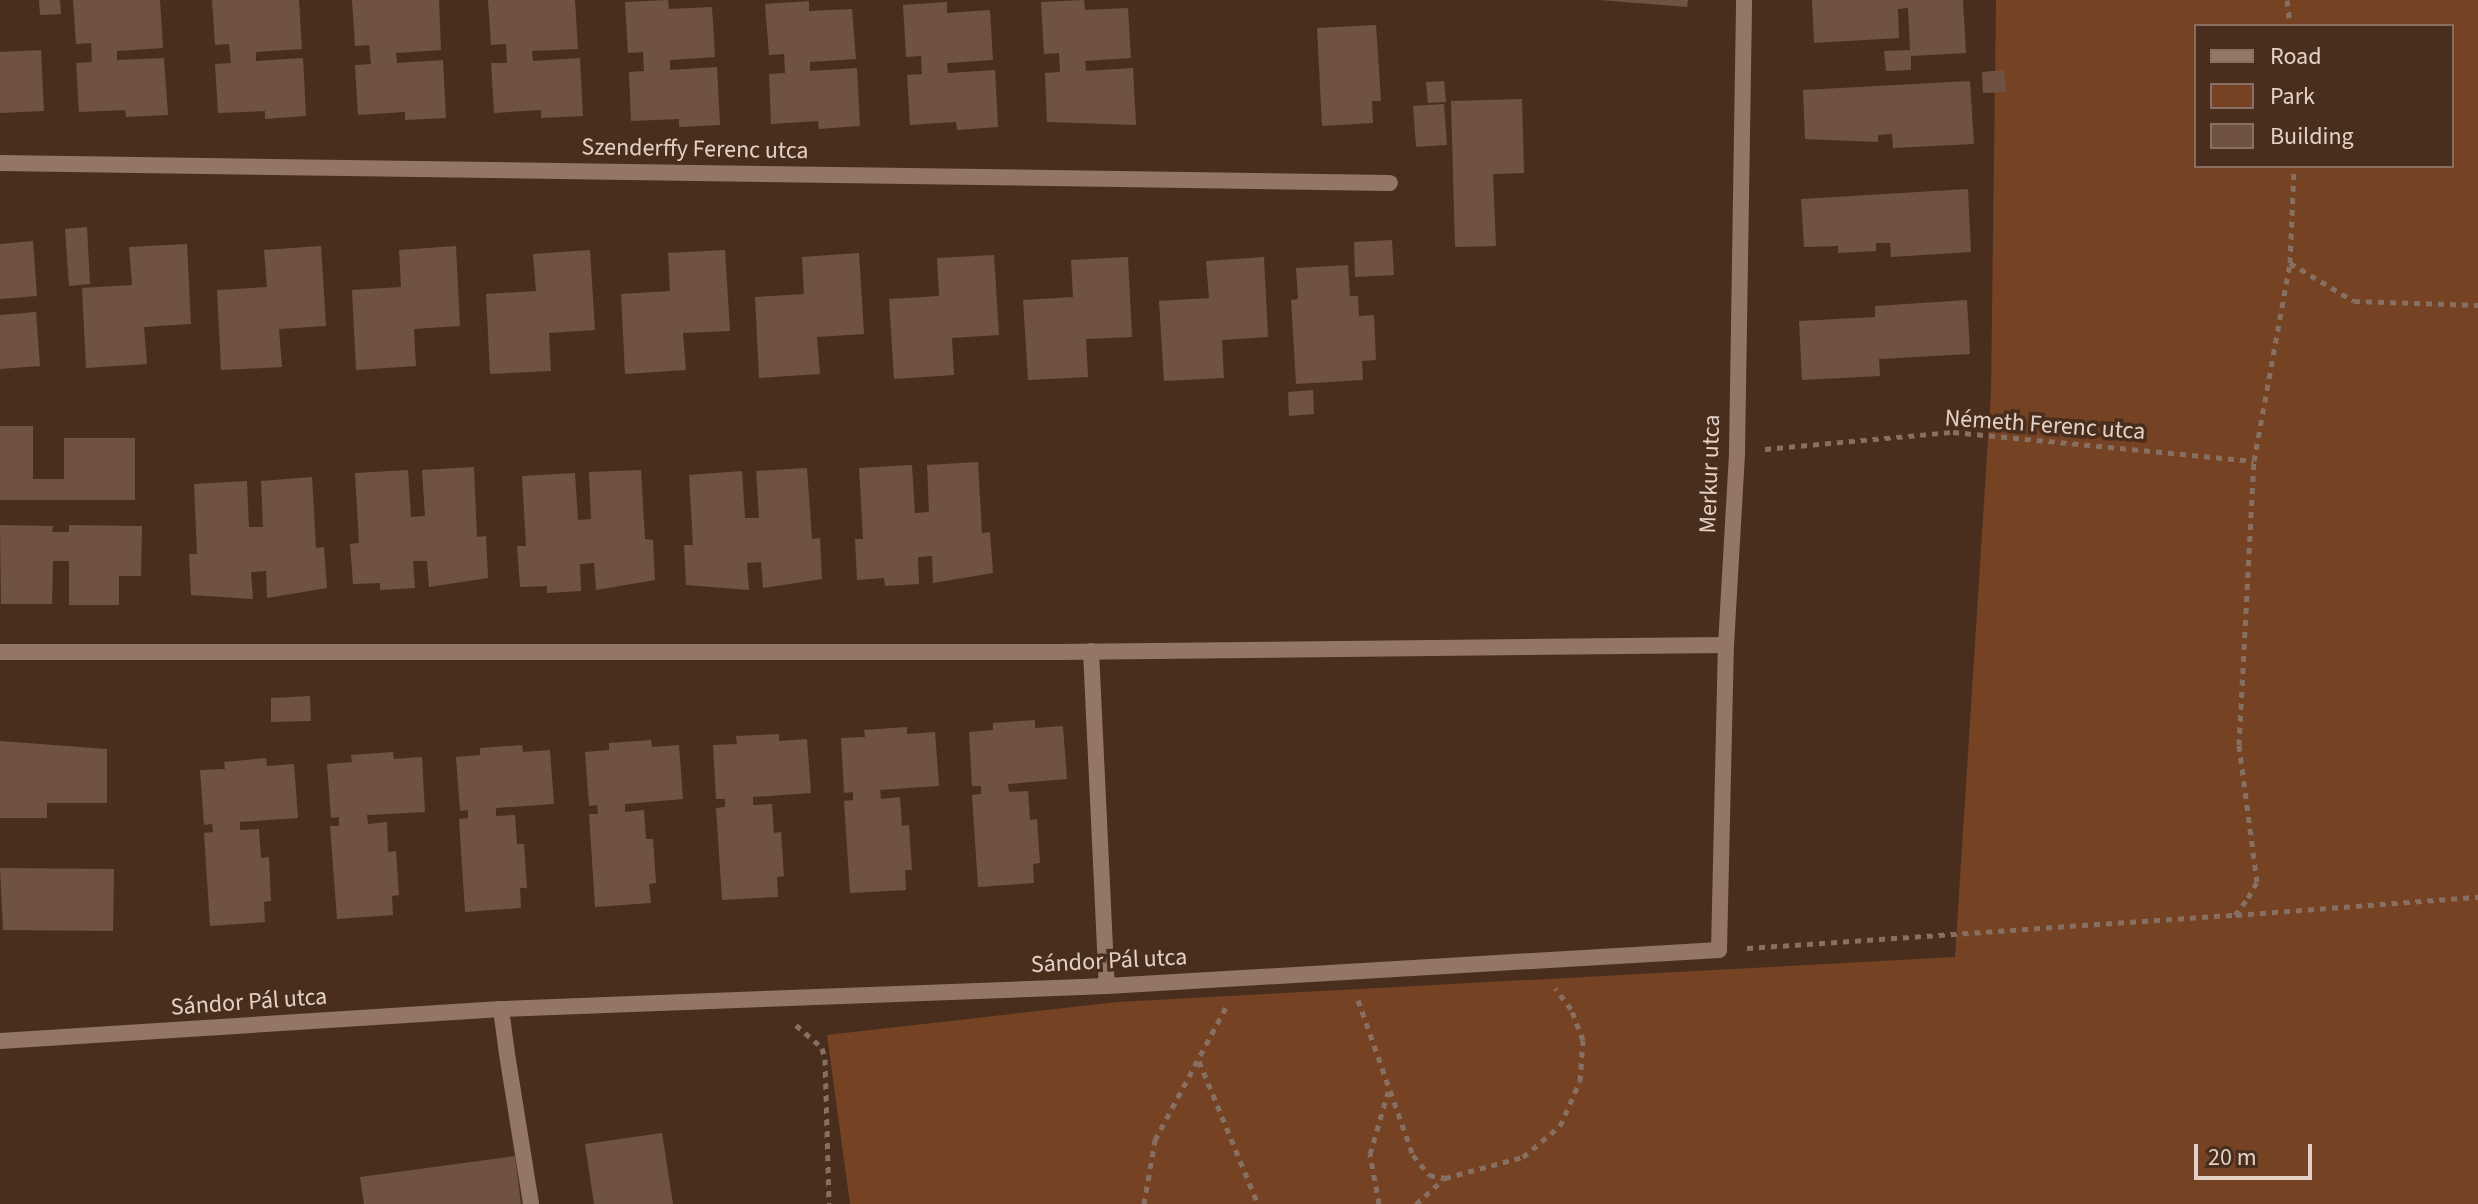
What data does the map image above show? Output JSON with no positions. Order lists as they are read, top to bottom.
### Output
{
  "streets": {
    "street": ["Szenderffy Ferenc utca", "Merkur utca", "Sándor Pál utca"],
    "path": ["Németh Ferenc utca"]
  },
  "crossings": [
    ["Németh Ferenc utca", "Merkur utca"],
    ["Merkur utca", "Sándor Pál utca"]
  ],
  "legend": ["Road", "Park", "Building"],
  "scale_bar": "20 m"
}
